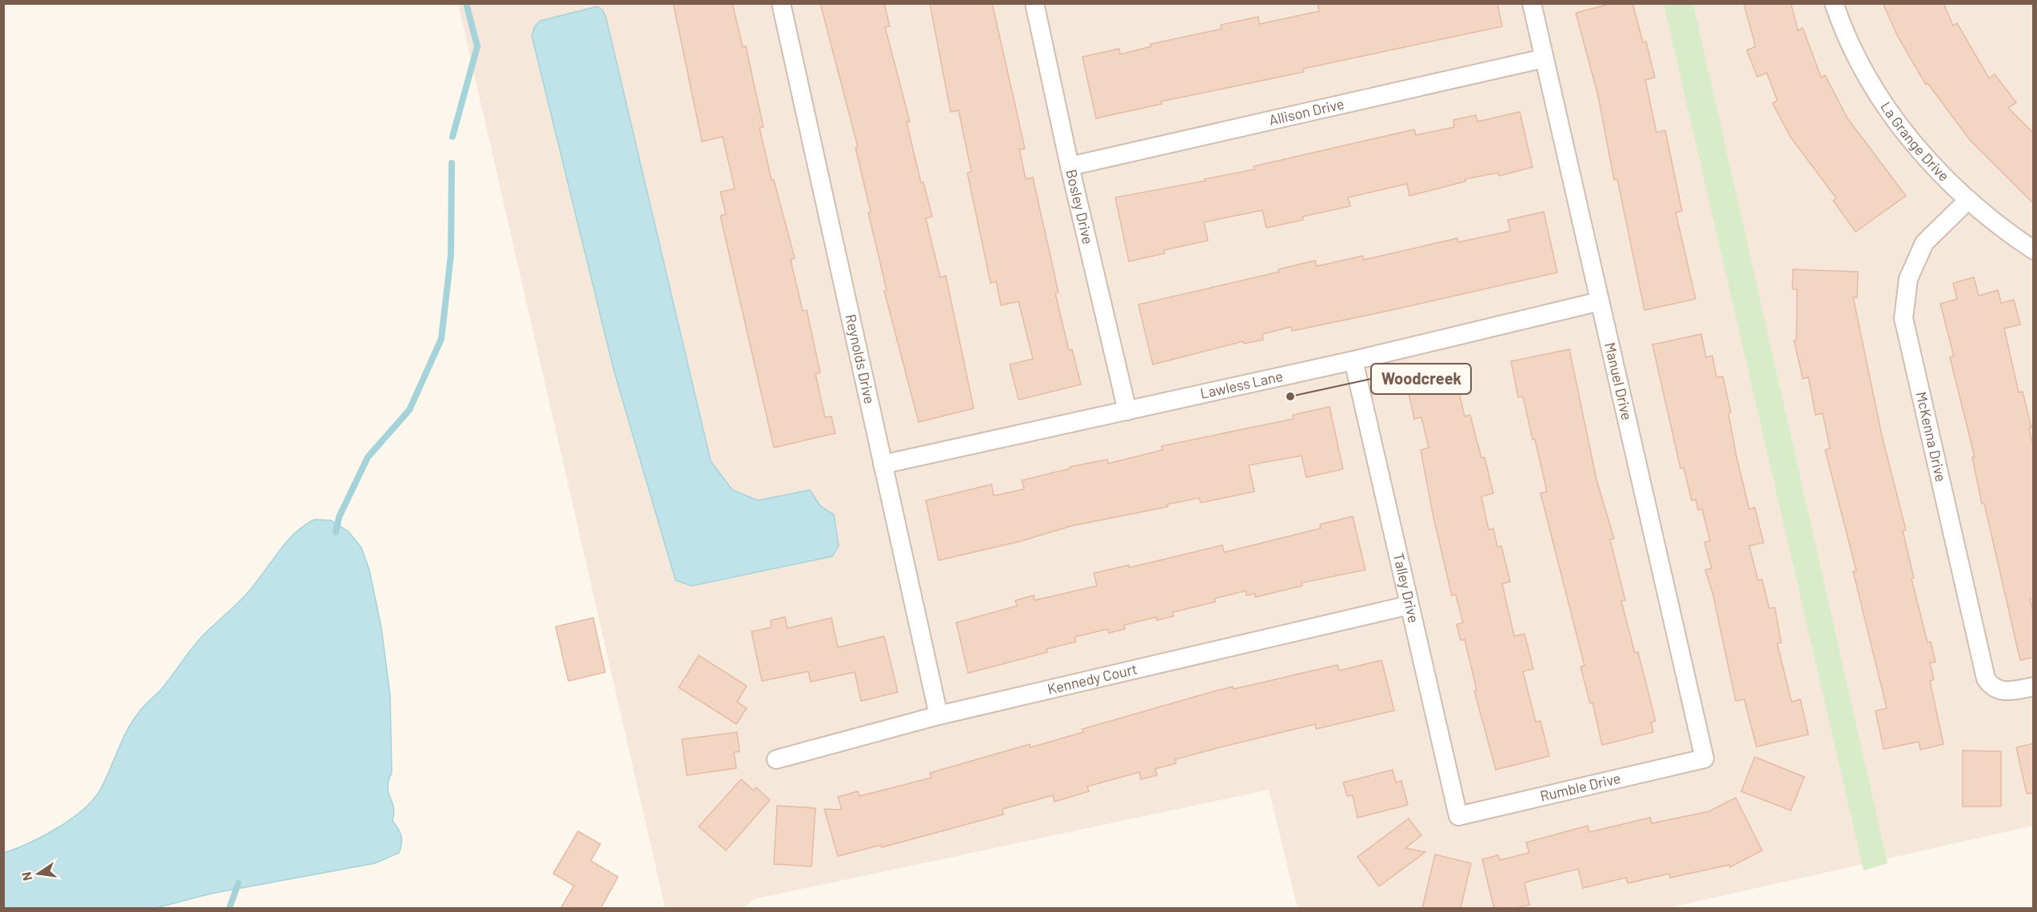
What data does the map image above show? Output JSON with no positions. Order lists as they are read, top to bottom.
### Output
{
  "streets": {
    "street": [
      "Allison Drive",
      "La Grange Drive",
      "Bosley Drive",
      "Reynolds Drive",
      "Manuel Drive",
      "Lawless Lane",
      "McKenna Drive",
      "Talley Drive",
      "Kennedy Court",
      "Rumble Drive"
    ]
  },
  "crossings": [
    ["Allison Drive", "Bosley Drive"],
    ["Allison Drive", "Manuel Drive"],
    ["La Grange Drive", "McKenna Drive"],
    ["Bosley Drive", "Lawless Lane"],
    ["Reynolds Drive", "Lawless Lane"],
    ["Reynolds Drive", "Kennedy Court"],
    ["Manuel Drive", "Lawless Lane"],
    ["Manuel Drive", "Rumble Drive"],
    ["Lawless Lane", "Talley Drive"],
    ["Talley Drive", "Kennedy Court"],
    ["Talley Drive", "Rumble Drive"]
  ],
  "places": ["Woodcreek"],
  "north": "left"
}
